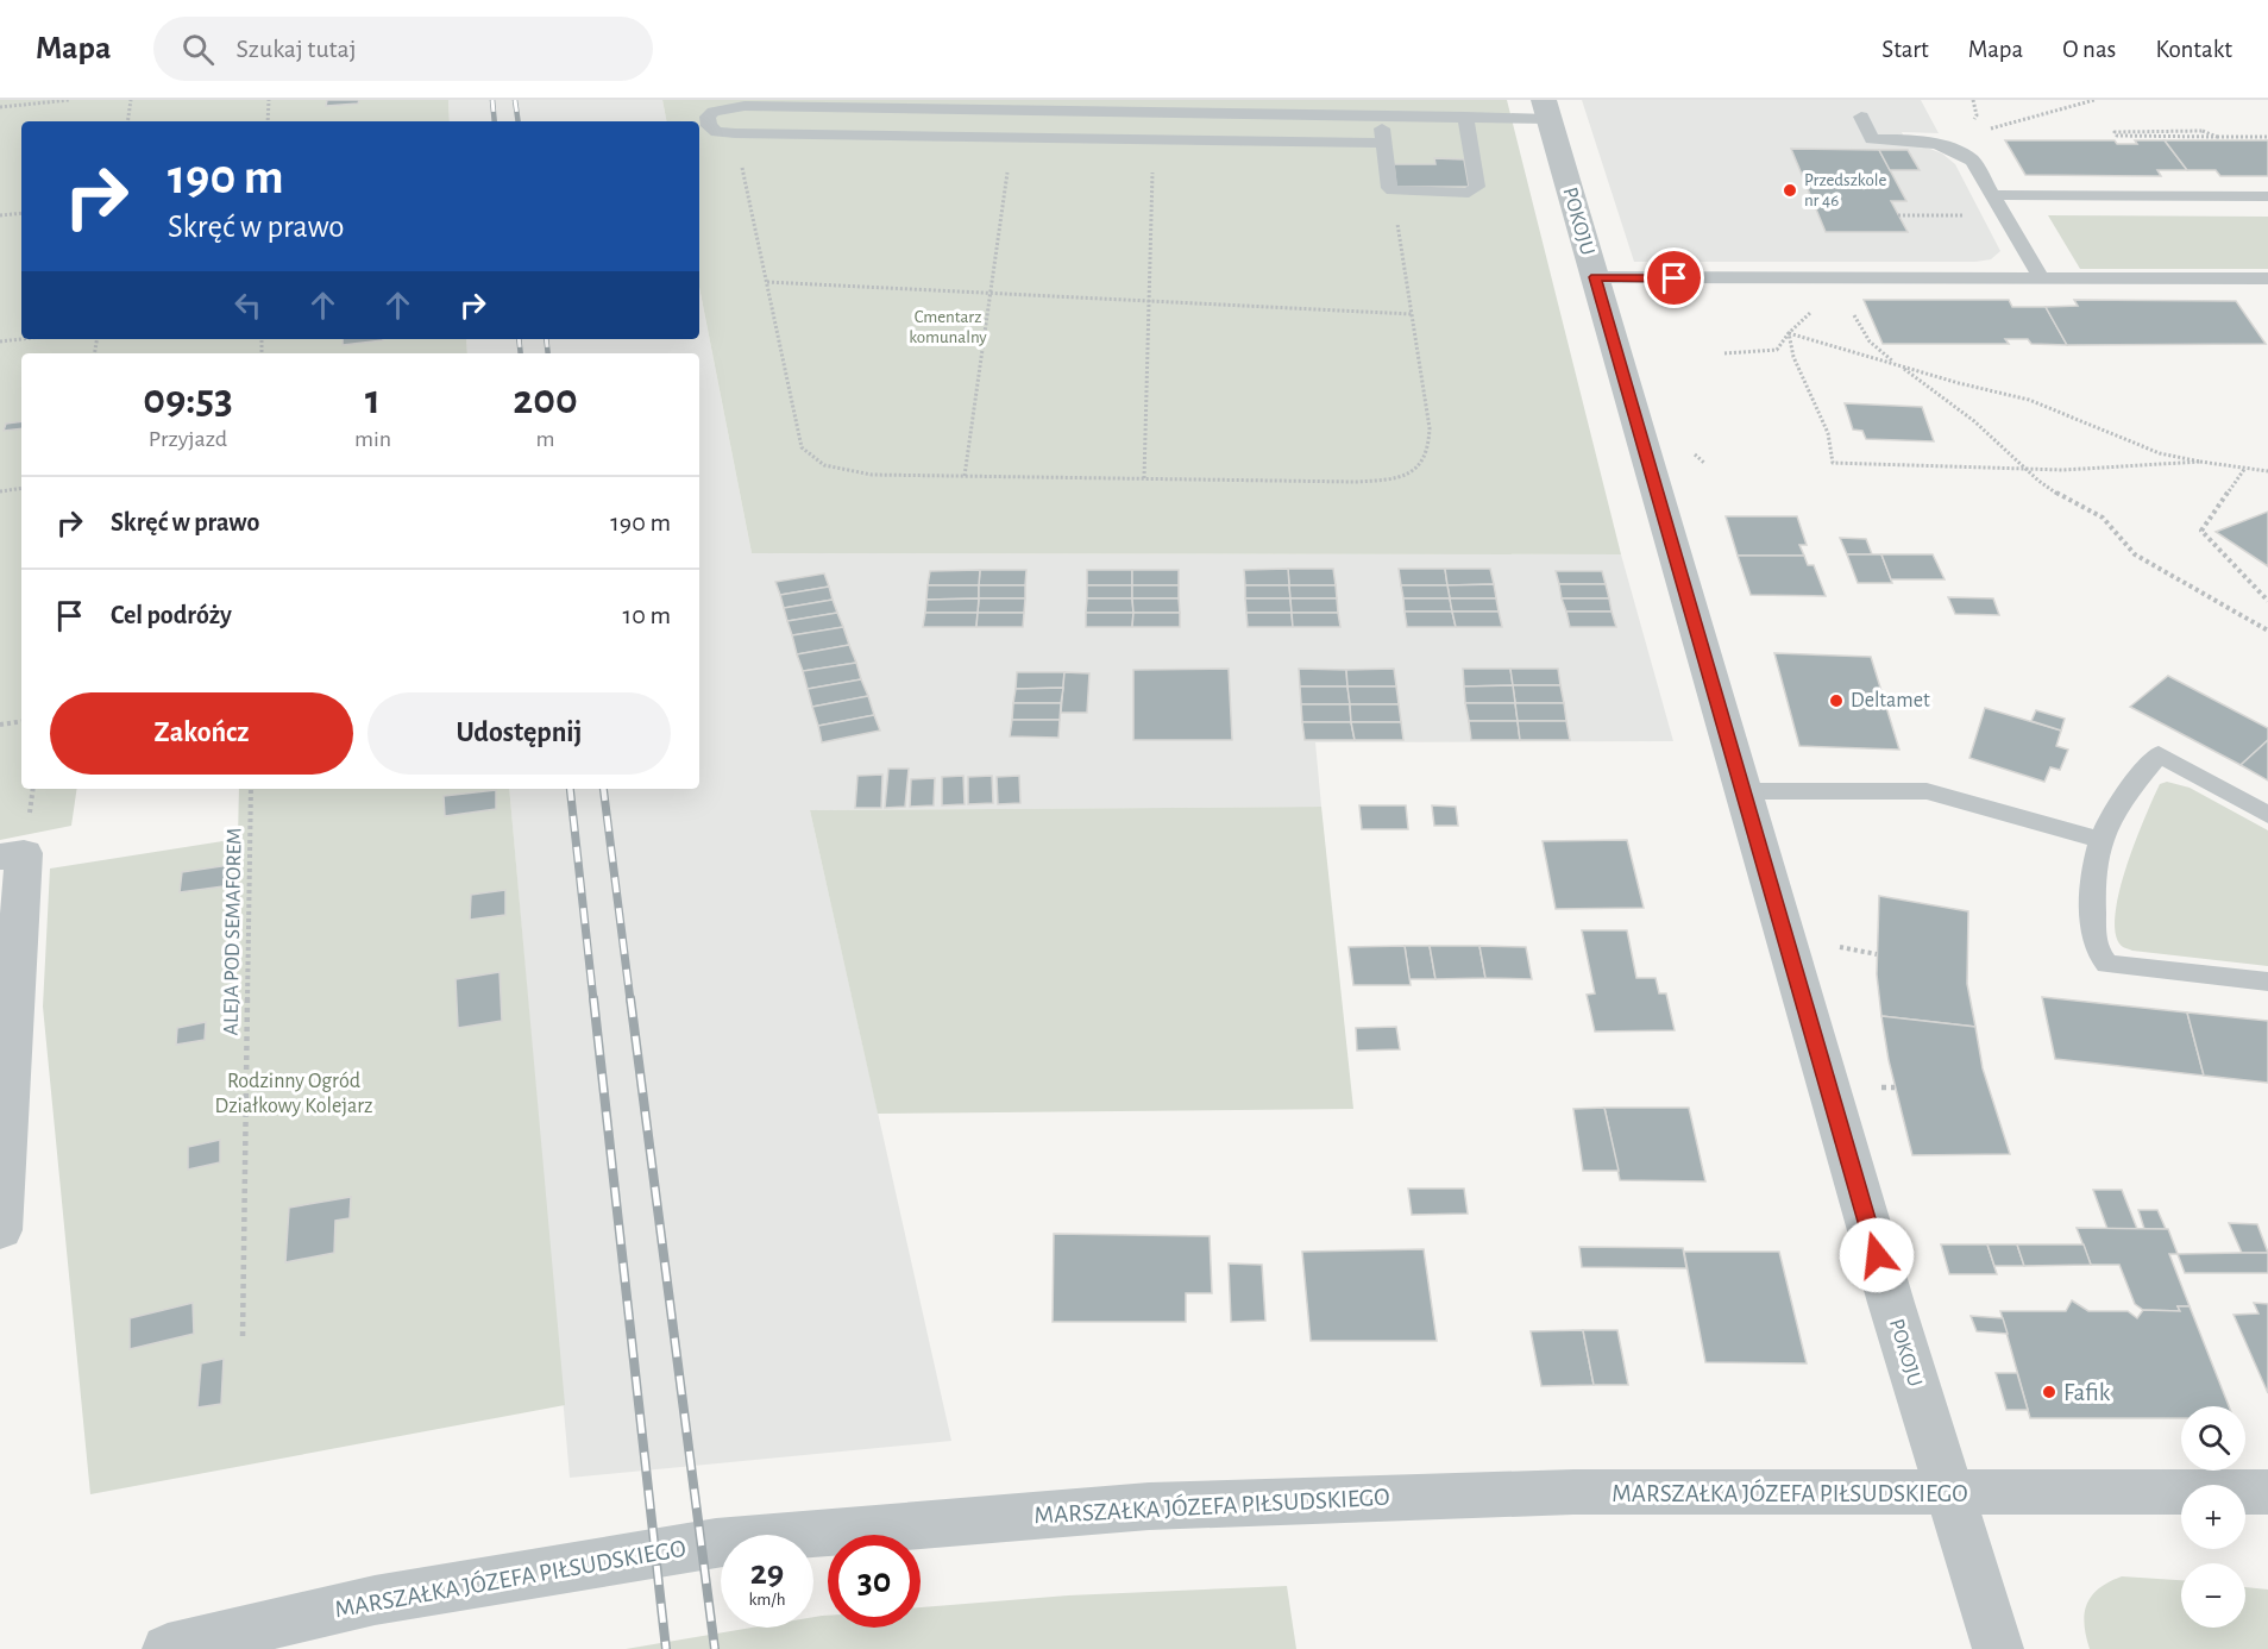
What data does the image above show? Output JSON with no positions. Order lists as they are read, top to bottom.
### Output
{
  "streets": {
    "street": ["POKOJU", "MARSZAŁKA JÓZEFA PIŁSUDSKIEGO"],
    "path": ["ALEJA POD SEMAFOREM"]
  },
  "crossings": [
    ["POKOJU", "MARSZAŁKA JÓZEFA PIŁSUDSKIEGO"]
  ],
  "parks": ["Cmentarz komunalny", "Rodzinny Ogród Działkowy Kolejarz"],
  "places": ["Przedszkole nr 46", "Deltamet", "Fafik"],
  "page": {
    "header": "Mapa",
    "search": "Szukaj tutaj",
    "nav": [
      "Start",
      "Mapa",
      "O nas",
      "Kontakt"
    ],
    "turn": ["190 m", "Skręć w prawo"],
    "eta": [
      "09:53",
      "Przyjazd",
      "1",
      "min",
      "200",
      "m"
    ],
    "list": [
      {
        "name": "Skręć w prawo",
        "value": "190 m"
      },
      {
        "name": "Cel podróży",
        "value": "10 m"
      }
    ],
    "buttons": ["Zakończ", "Udostępnij"],
    "map_buttons": ["+", "−"],
    "speed": "29 km/h",
    "limit": "30"
  }
}
